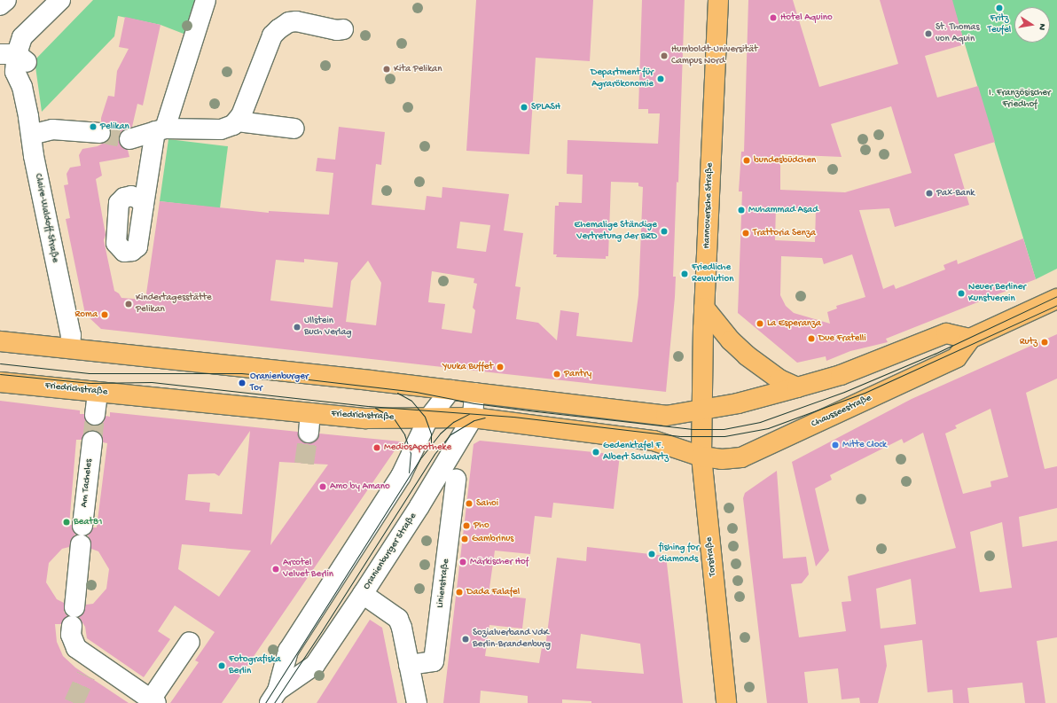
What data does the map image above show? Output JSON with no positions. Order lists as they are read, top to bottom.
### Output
{
  "streets": {
    "main road": [
      "Hannoversche Straße",
      "Friedrichstraße",
      "Chausseestraße",
      "Torstraße"
    ],
    "street": [
      "Claire-Waldoff-Straße",
      "Am Tacheles",
      "Oranienburger Straße",
      "Linienstraße"
    ]
  },
  "crossings": [
    ["Hannoversche Straße", "Torstraße"],
    ["Friedrichstraße", "Chausseestraße"],
    ["Friedrichstraße", "Oranienburger Straße"],
    ["Friedrichstraße", "Torstraße"],
    ["Chausseestraße", "Torstraße"]
  ],
  "parks": ["I. Französischer Friedhof"],
  "places": [
    "Fritz Teufel",
    "Hotel Aquino",
    "St. Thomas von Aquin",
    "Humboldt-Universität Campus Nord",
    "Kita Pelikan",
    "Department für Agrarökonomie",
    "SPLASH",
    "Pelikan",
    "bundesbüdchen",
    "Pax-Bank",
    "Muhammad Asad",
    "Ehemalige Ständige Vertretung der BRD",
    "Trattoria Senza",
    "Friedliche Revolution",
    "Neuer Berliner Kunstverein",
    "Kindertagesstätte Pelikan",
    "Roma",
    "La Esperanza",
    "Ullstein Buch Verlag",
    "Due Fratelli",
    "Rutz",
    "Yuuka Buffet",
    "Pantry",
    "Oranienburger Tor",
    "Mitte Clock",
    "MediosApotheke",
    "Gedenktafel F. Albert Schwartz",
    "Amo by Amano",
    "Sahoi",
    "Beat81",
    "Pho",
    "Gambrinus",
    "fishing for diamonds",
    "Märkischer Hof",
    "Arcotel Velvet Berlin",
    "Dada Falafel",
    "Sozialverband VdK Berlin-Brandenburg",
    "Fotografiska Berlin"
  ],
  "north": "right"
}
